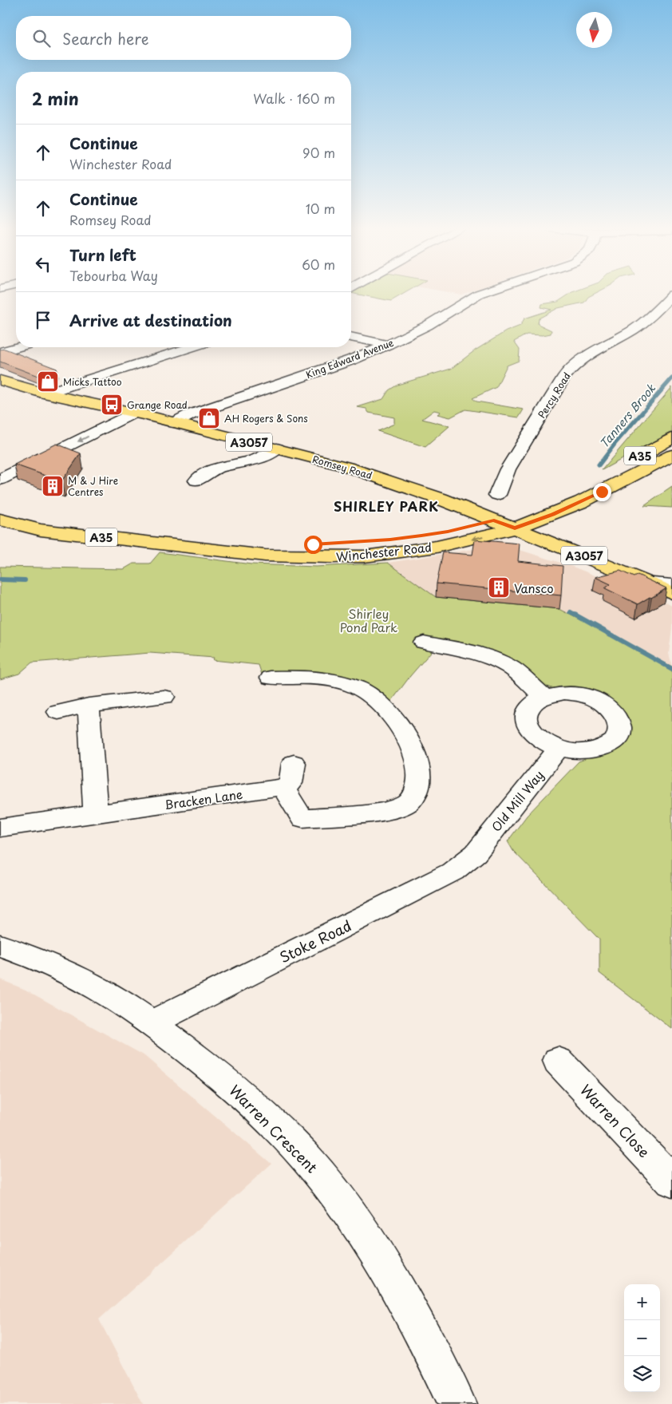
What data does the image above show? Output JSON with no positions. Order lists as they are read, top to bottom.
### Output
{
  "streets": {
    "main road": [
      "A3057",
      "A35",
      "Romsey Road",
      "Winchester Road"
    ],
    "street": [
      "King Edward Avenue",
      "Percy Road",
      "Bracken Lane",
      "Old Mill Way",
      "Stoke Road",
      "Warren Close",
      "Warren Crescent"
    ]
  },
  "crossings": [
    ["King Edward Avenue", "Romsey Road"],
    ["A35", "Romsey Road"],
    ["A35", "Winchester Road"],
    ["Romsey Road", "Winchester Road"],
    ["Old Mill Way", "Stoke Road"],
    ["Stoke Road", "Warren Crescent"]
  ],
  "districts": ["SHIRLEY PARK"],
  "water": ["Tanners Brook"],
  "parks": ["Shirley Pond Park"],
  "places": {
    "shop": ["Micks Tattoo", "AH Rogers & Sons"],
    "bus stop": ["Grange Road"],
    "building": ["M & J Hire Centres", "Vansco"]
  },
  "north": "bottom",
  "page": {
    "search": "Search here",
    "heading": ["2 min", "Walk · 160 m"],
    "list": [
      ["Continue", "Winchester Road", "90 m"],
      ["Continue", "Romsey Road", "10 m"],
      ["Turn left", "Tebourba Way", "60 m"],
      "Arrive at destination"
    ],
    "map_buttons": ["+", "−"]
  }
}
